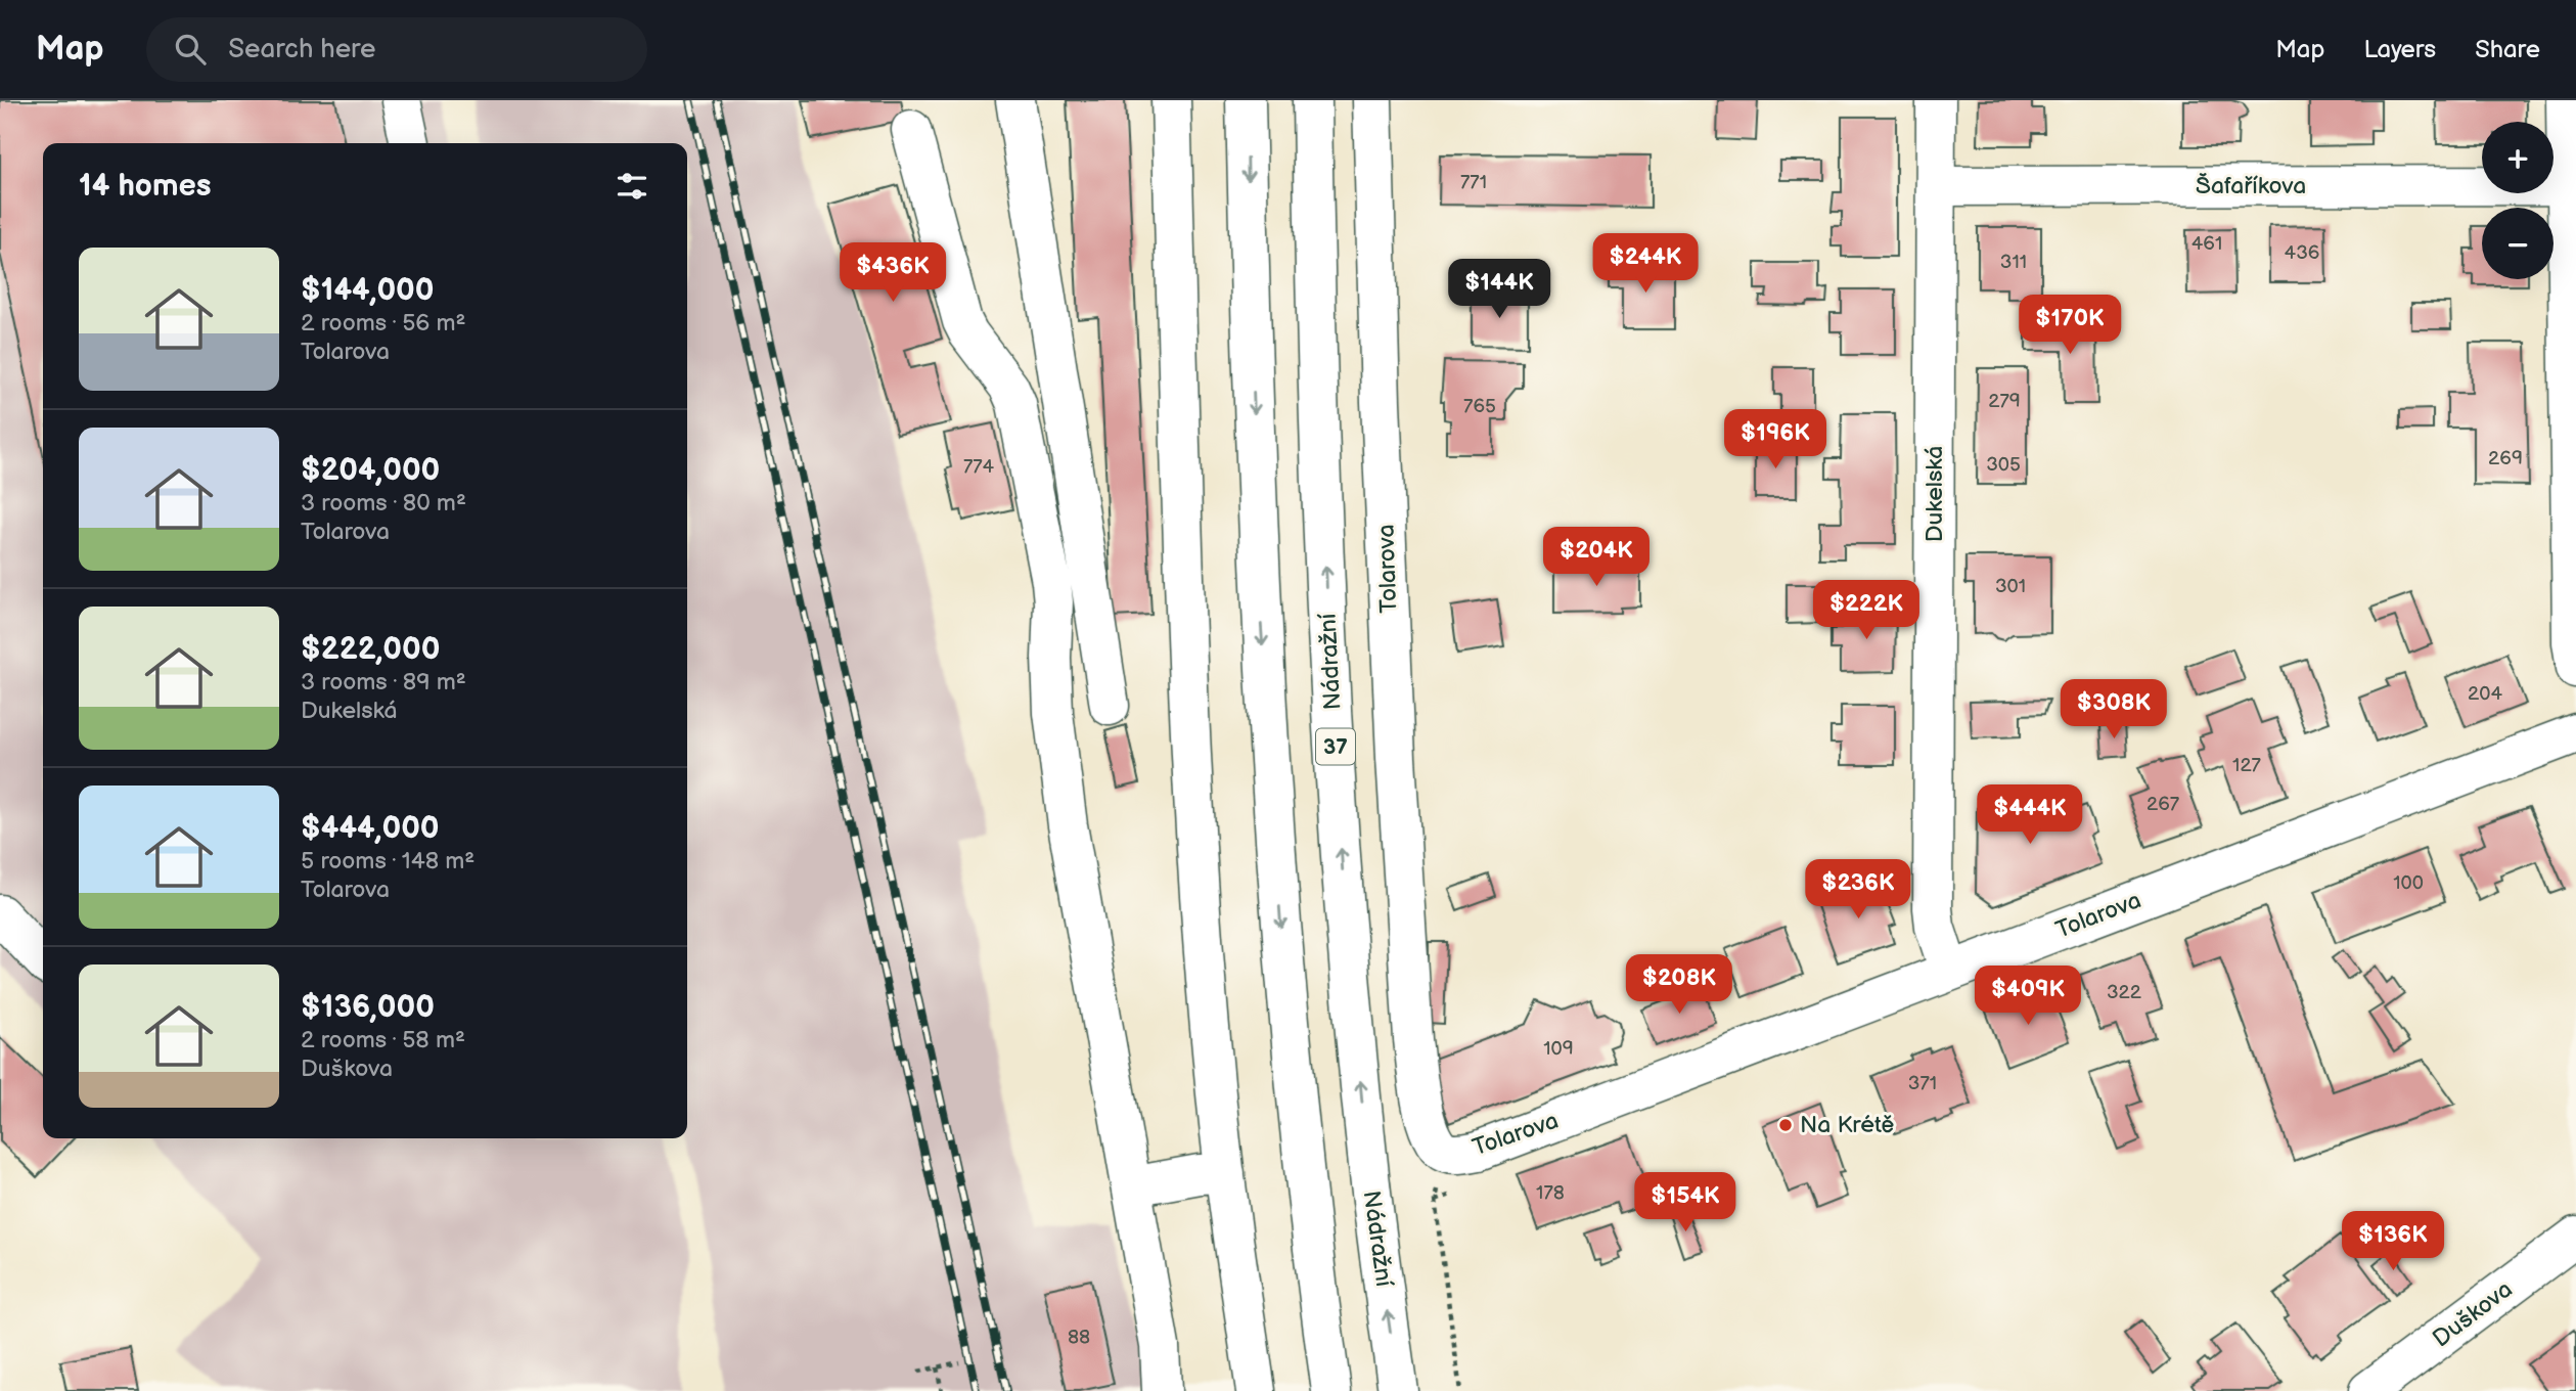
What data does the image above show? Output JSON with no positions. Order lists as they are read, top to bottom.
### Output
{
  "streets": {
    "street": [
      "Šafaříkova",
      "Dukelská",
      "Tolarova",
      "Nádražní",
      "37",
      "Duškova"
    ]
  },
  "crossings": [
    ["Šafaříkova", "Dukelská"],
    ["Dukelská", "Tolarova"]
  ],
  "places": ["Na Krétě"],
  "house_numbers": [
    "771",
    "461",
    "436",
    "311",
    "279",
    "765",
    "269",
    "305",
    "774",
    "301",
    "204",
    "127",
    "267",
    "100",
    "322",
    "109",
    "371",
    "178",
    "88"
  ],
  "page": {
    "header": "Map",
    "search": "Search here",
    "nav": ["Map", "Layers", "Share"],
    "map_buttons": ["+", "−"],
    "heading": "14 homes",
    "list": [
      {
        "name": "$144,000",
        "note": "2 rooms · 56 m² · Tolarova"
      },
      {
        "name": "$204,000",
        "note": "3 rooms · 80 m² · Tolarova"
      },
      {
        "name": "$222,000",
        "note": "3 rooms · 89 m² · Dukelská"
      },
      {
        "name": "$444,000",
        "note": "5 rooms · 148 m² · Tolarova"
      },
      {
        "name": "$136,000",
        "note": "2 rooms · 58 m² · Duškova"
      }
    ],
    "price": [
      "$244K",
      "$436K",
      "$144K",
      "$170K",
      "$196K",
      "$204K",
      "$222K",
      "$308K",
      "$444K",
      "$236K",
      "$208K",
      "$409K",
      "$154K",
      "$136K"
    ]
  }
}
